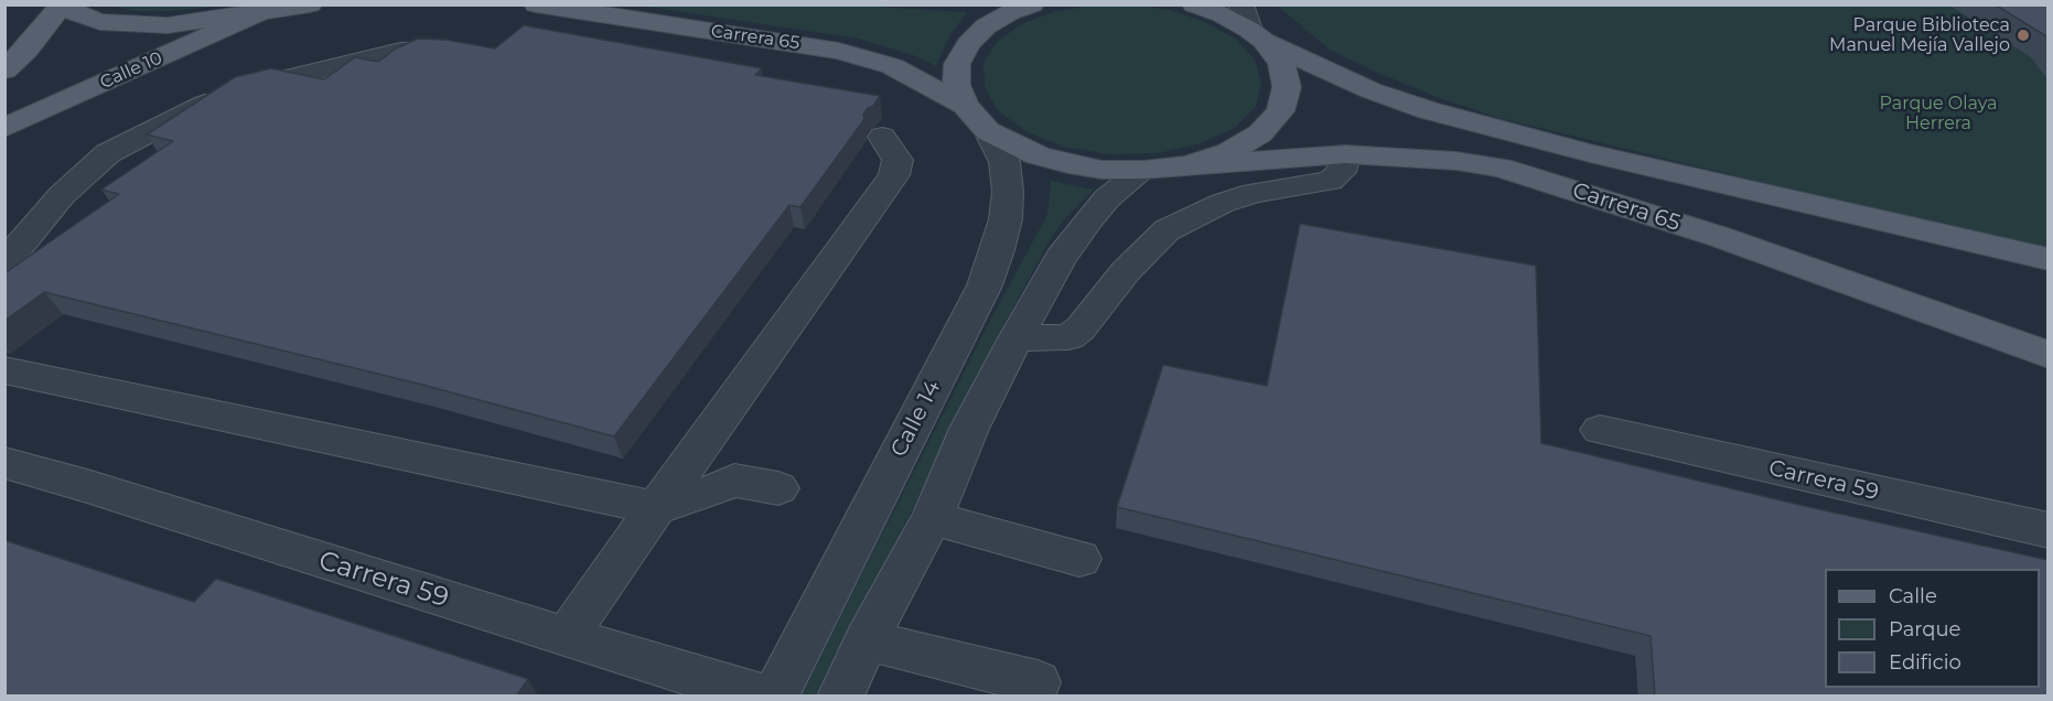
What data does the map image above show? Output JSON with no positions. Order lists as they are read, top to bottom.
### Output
{
  "streets": {
    "main road": ["Carrera 65", "Calle 10"],
    "street": ["Calle 14", "Carrera 59"]
  },
  "parks": ["Parque Olaya Herrera"],
  "places": ["Parque Biblioteca Manuel Mejía Vallejo"],
  "legend": ["Calle", "Parque", "Edificio"]
}
